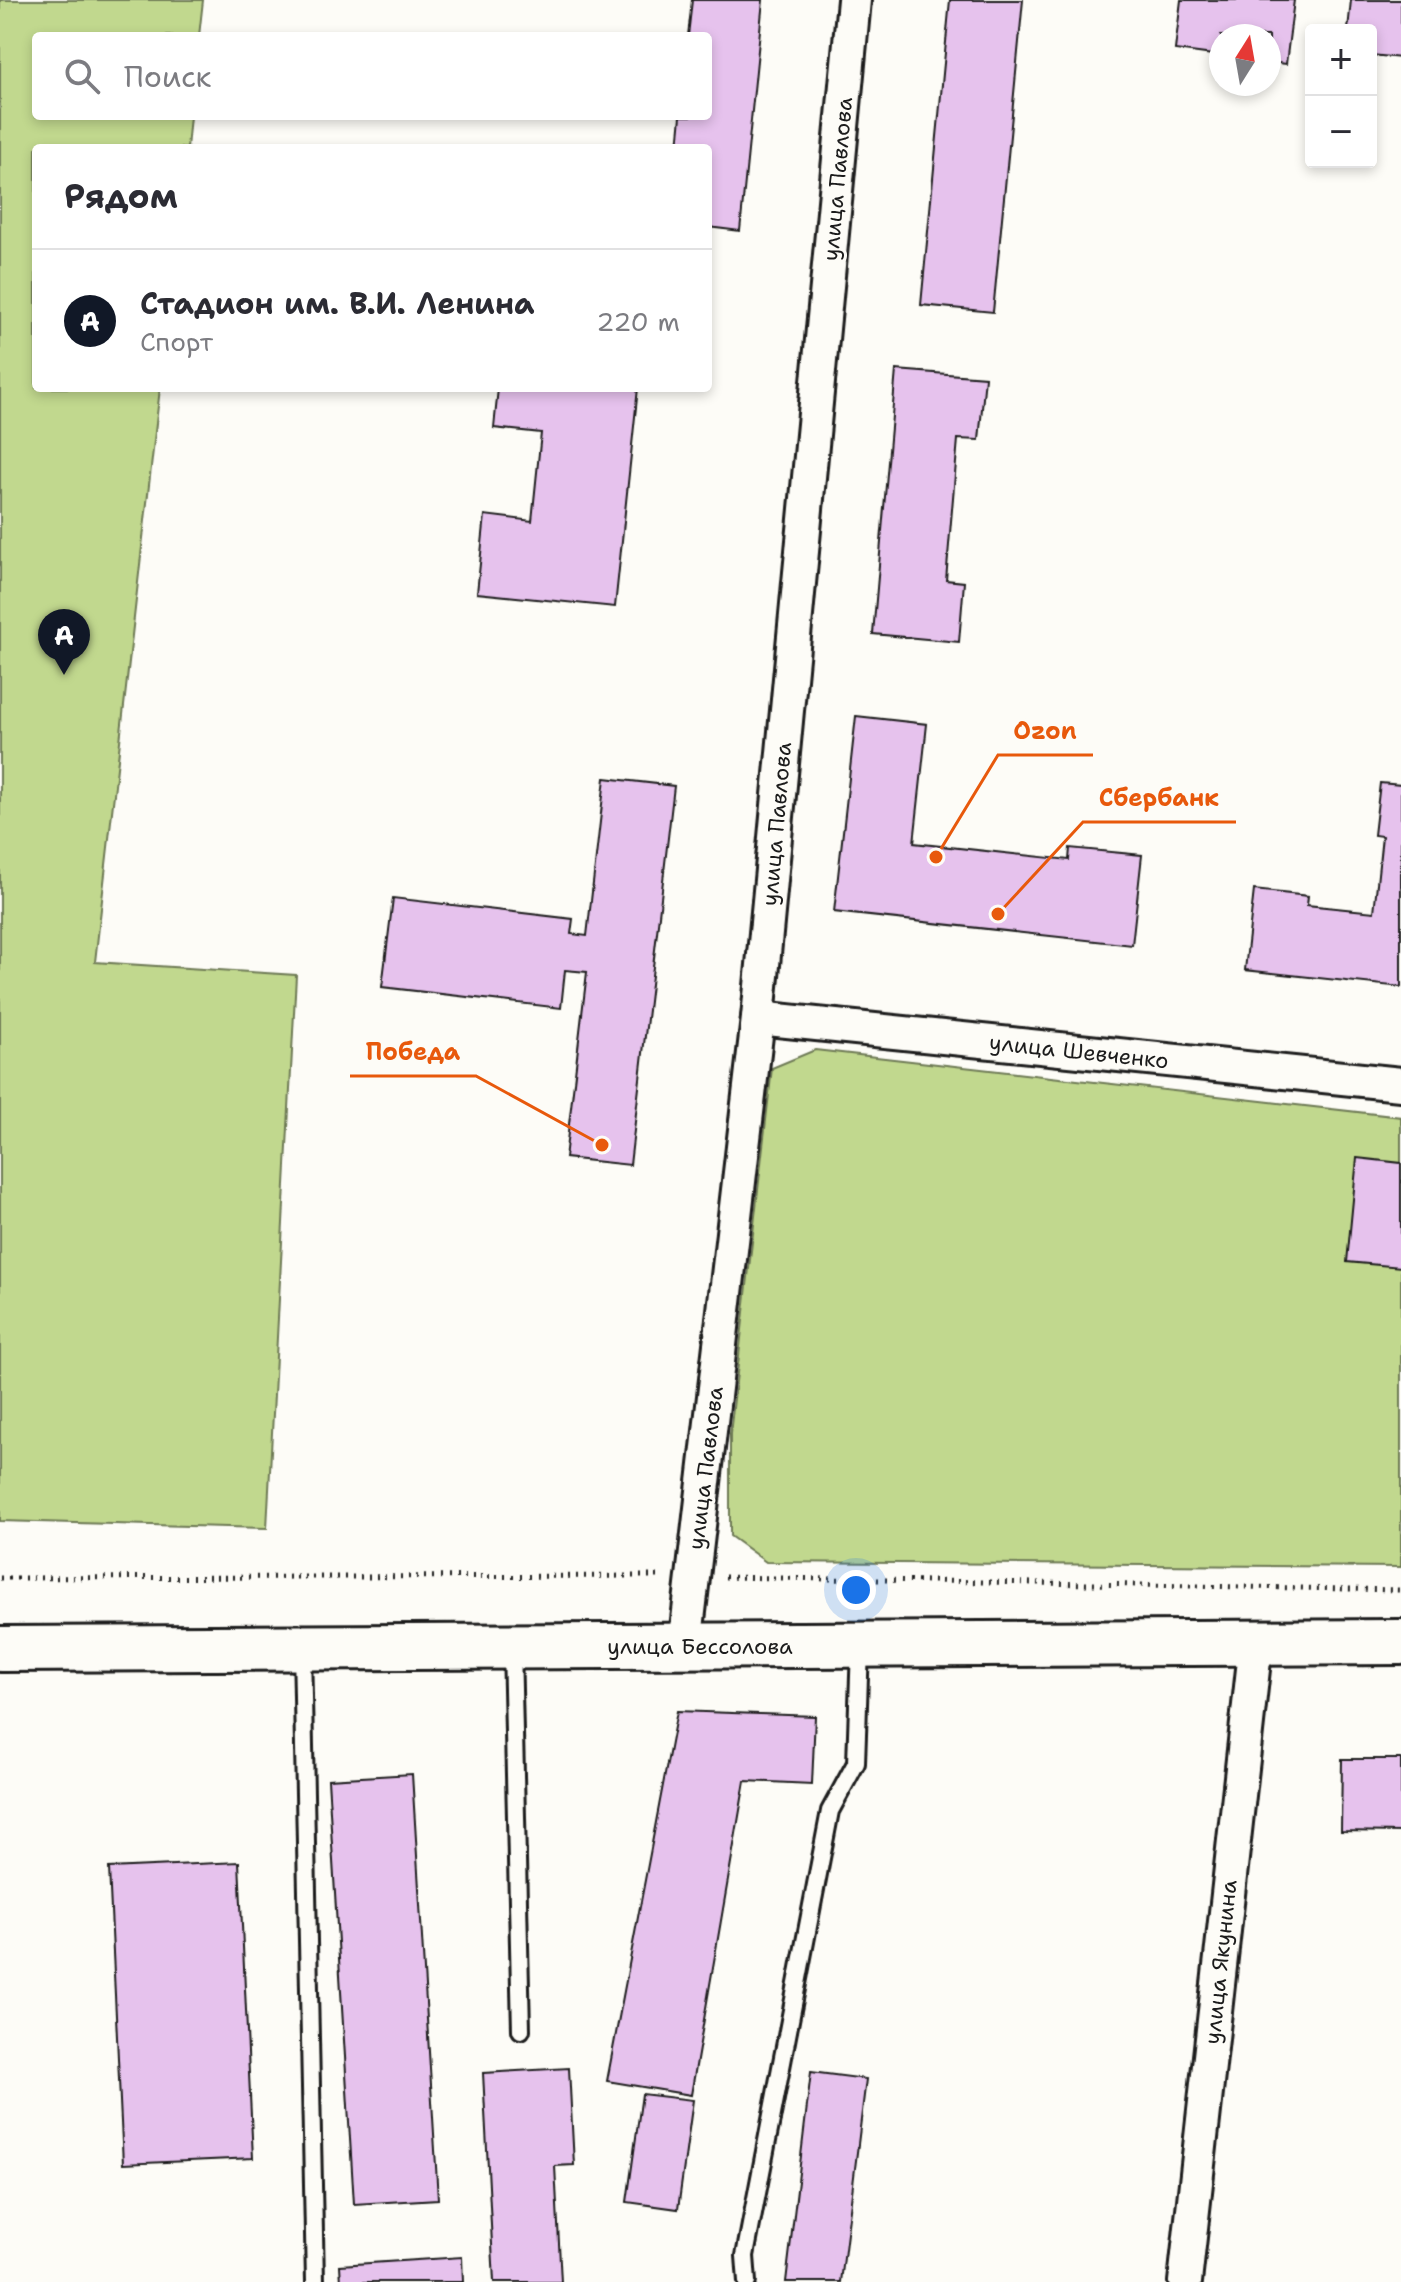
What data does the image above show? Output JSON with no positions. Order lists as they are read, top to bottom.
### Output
{
  "streets": {
    "main road": ["улица Бессолова"],
    "street": ["улица Павлова", "улица Шевченко", "улица Якунина"]
  },
  "crossings": [
    ["улица Павлова", "улица Шевченко"],
    ["улица Павлова", "улица Бессолова"],
    ["улица Бессолова", "улица Якунина"]
  ],
  "places": ["Ozon", "Сбербанк", "Победа"],
  "north": "top",
  "page": {
    "map_buttons": ["+", "−"],
    "search": "Поиск",
    "heading": "Рядом",
    "list": [
      {
        "mark": "A",
        "name": "Стадион им. В.И. Ленина",
        "note": "Спорт",
        "value": "220 m"
      }
    ],
    "pins": "A"
  }
}
